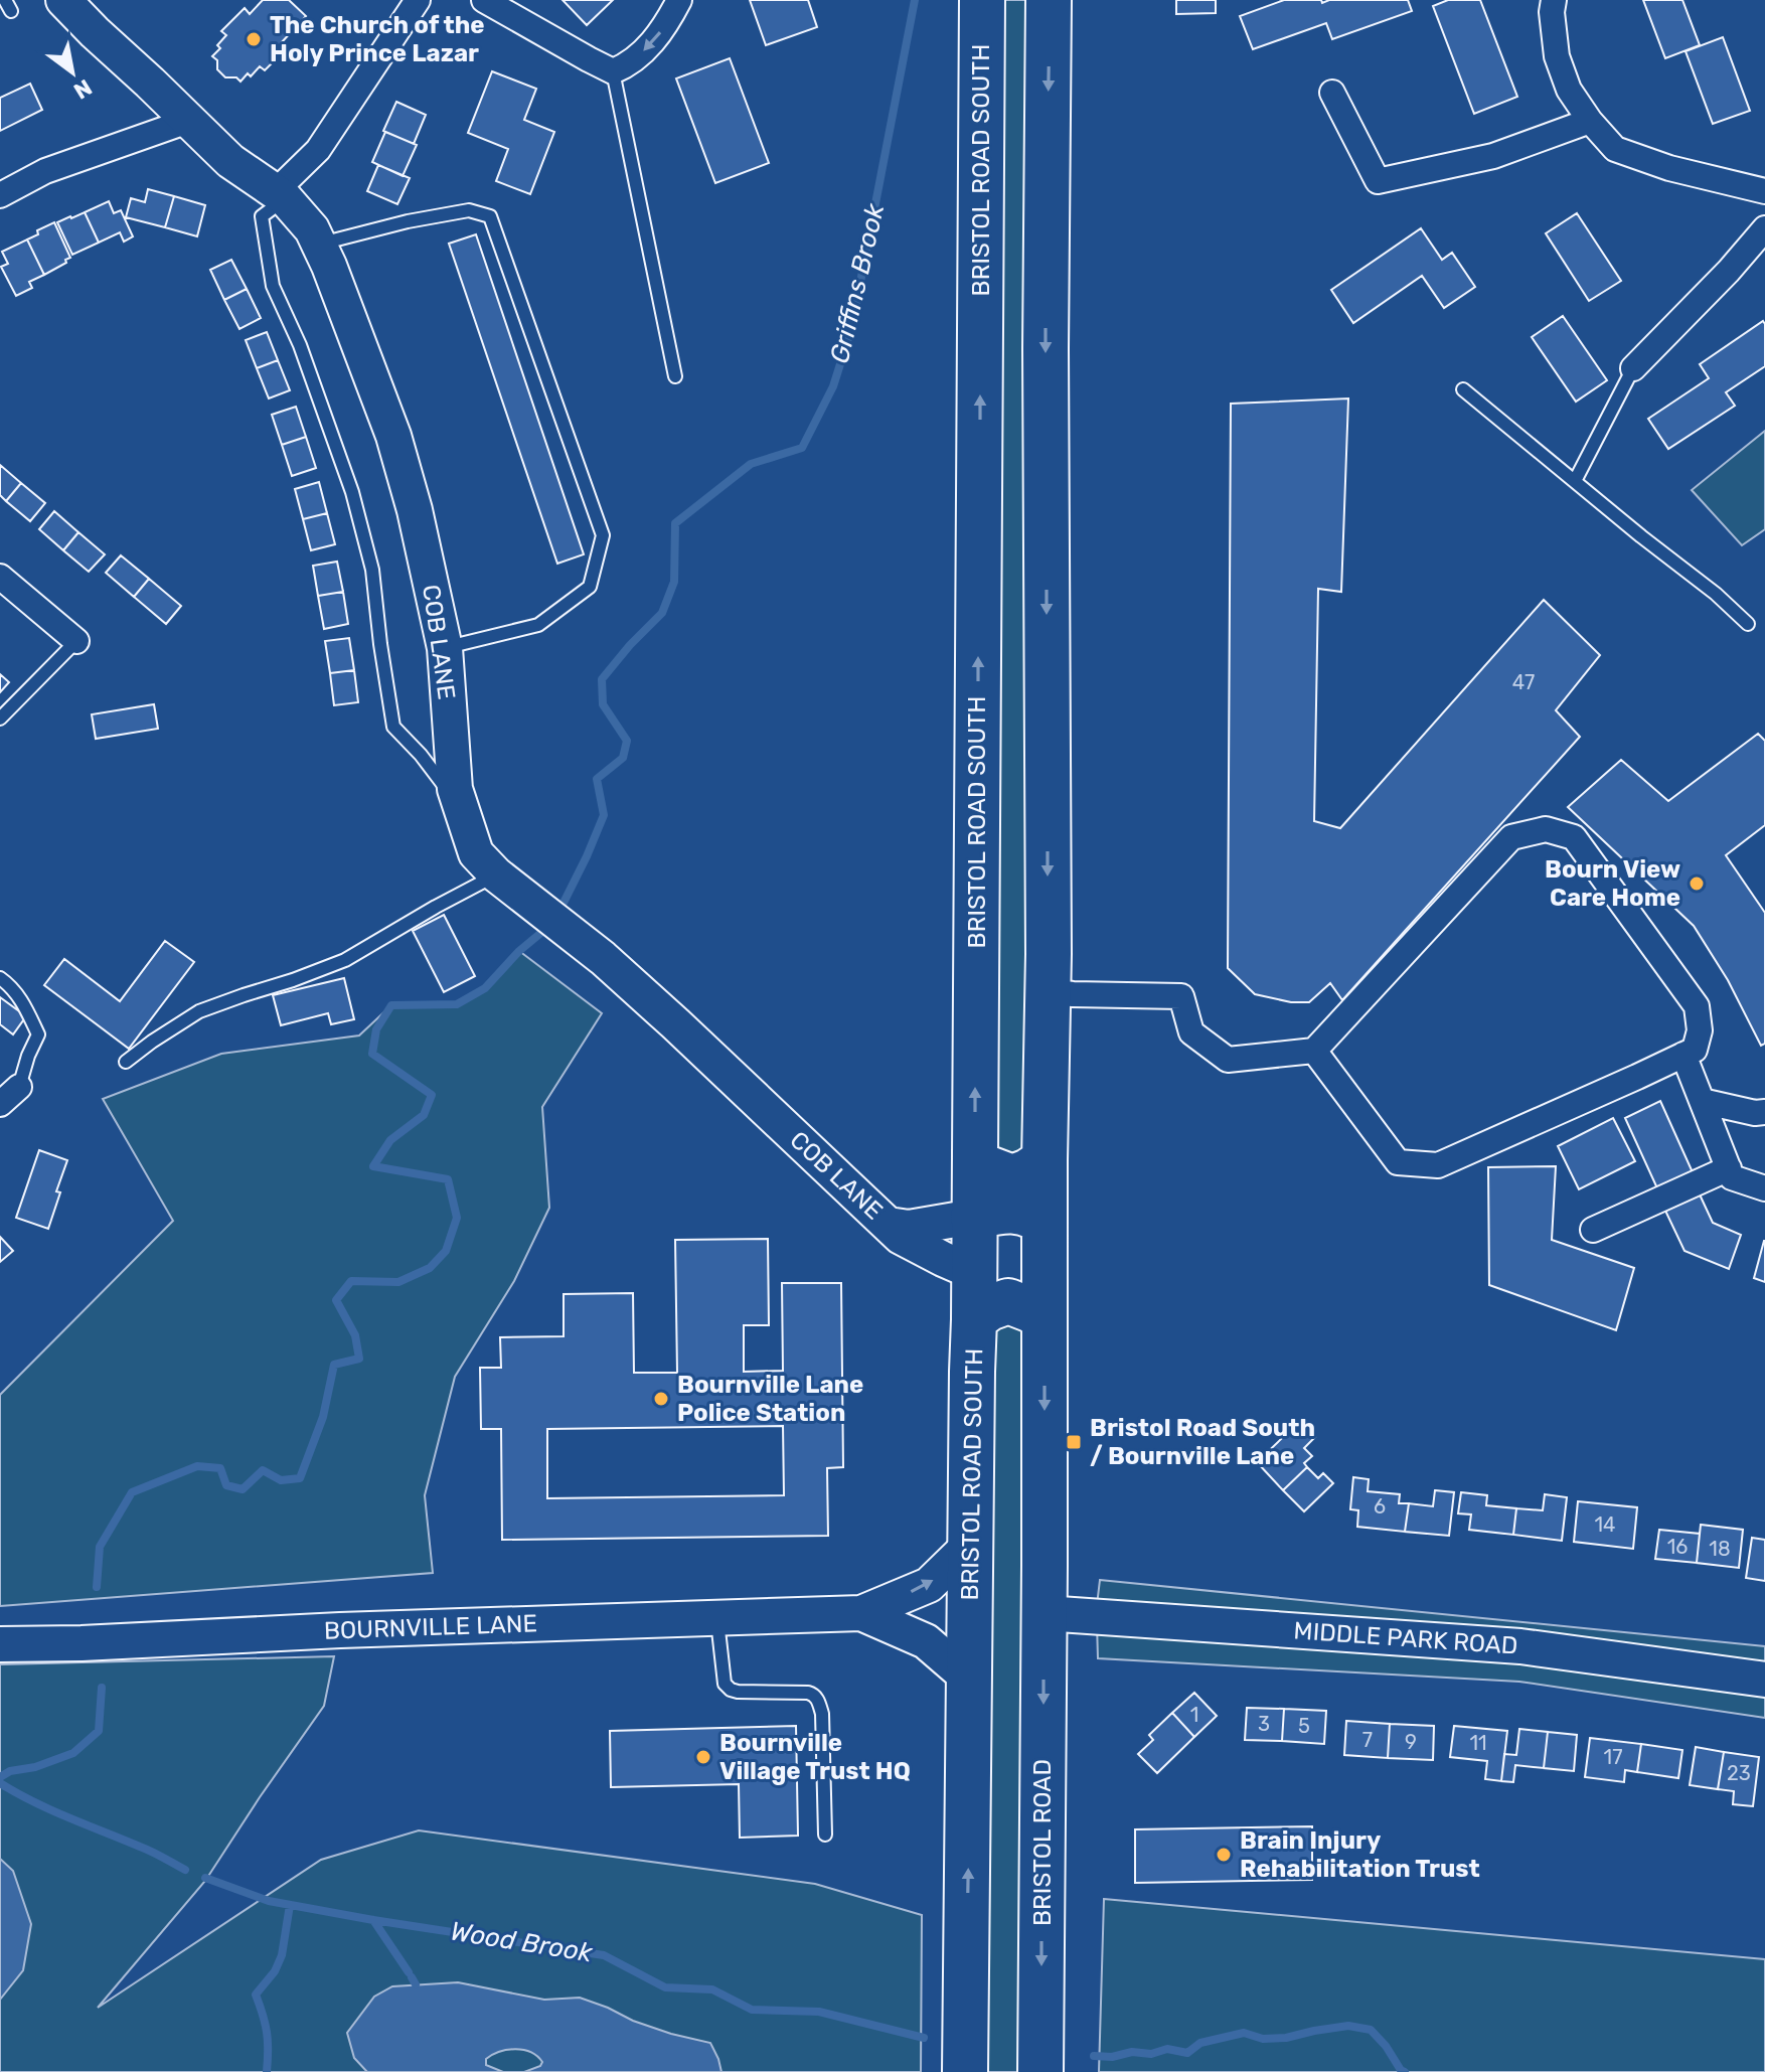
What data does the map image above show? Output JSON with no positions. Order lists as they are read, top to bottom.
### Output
{
  "streets": {
    "highway": ["BRISTOL ROAD SOUTH", "BRISTOL ROAD"],
    "street": ["COB LANE", "BOURNVILLE LANE", "MIDDLE PARK ROAD"]
  },
  "crossings": [
    ["BRISTOL ROAD SOUTH", "COB LANE"],
    ["BRISTOL ROAD SOUTH", "BOURNVILLE LANE"],
    ["MIDDLE PARK ROAD", "BRISTOL ROAD"]
  ],
  "water": ["Griffins Brook", "Wood Brook"],
  "places": {
    "other": [
      "The Church of the Holy Prince Lazar",
      "Bourn View Care Home",
      "Bournville Lane Police Station",
      "Bournville Village Trust HQ",
      "Brain Injury Rehabilitation Trust"
    ],
    "transit": ["Bristol Road South / Bournville Lane"]
  },
  "house_numbers": [
    "47",
    "6",
    "14",
    "16",
    "18",
    "1",
    "3",
    "5",
    "7",
    "9",
    "11",
    "17",
    "23"
  ],
  "north": "bottom right"
}
